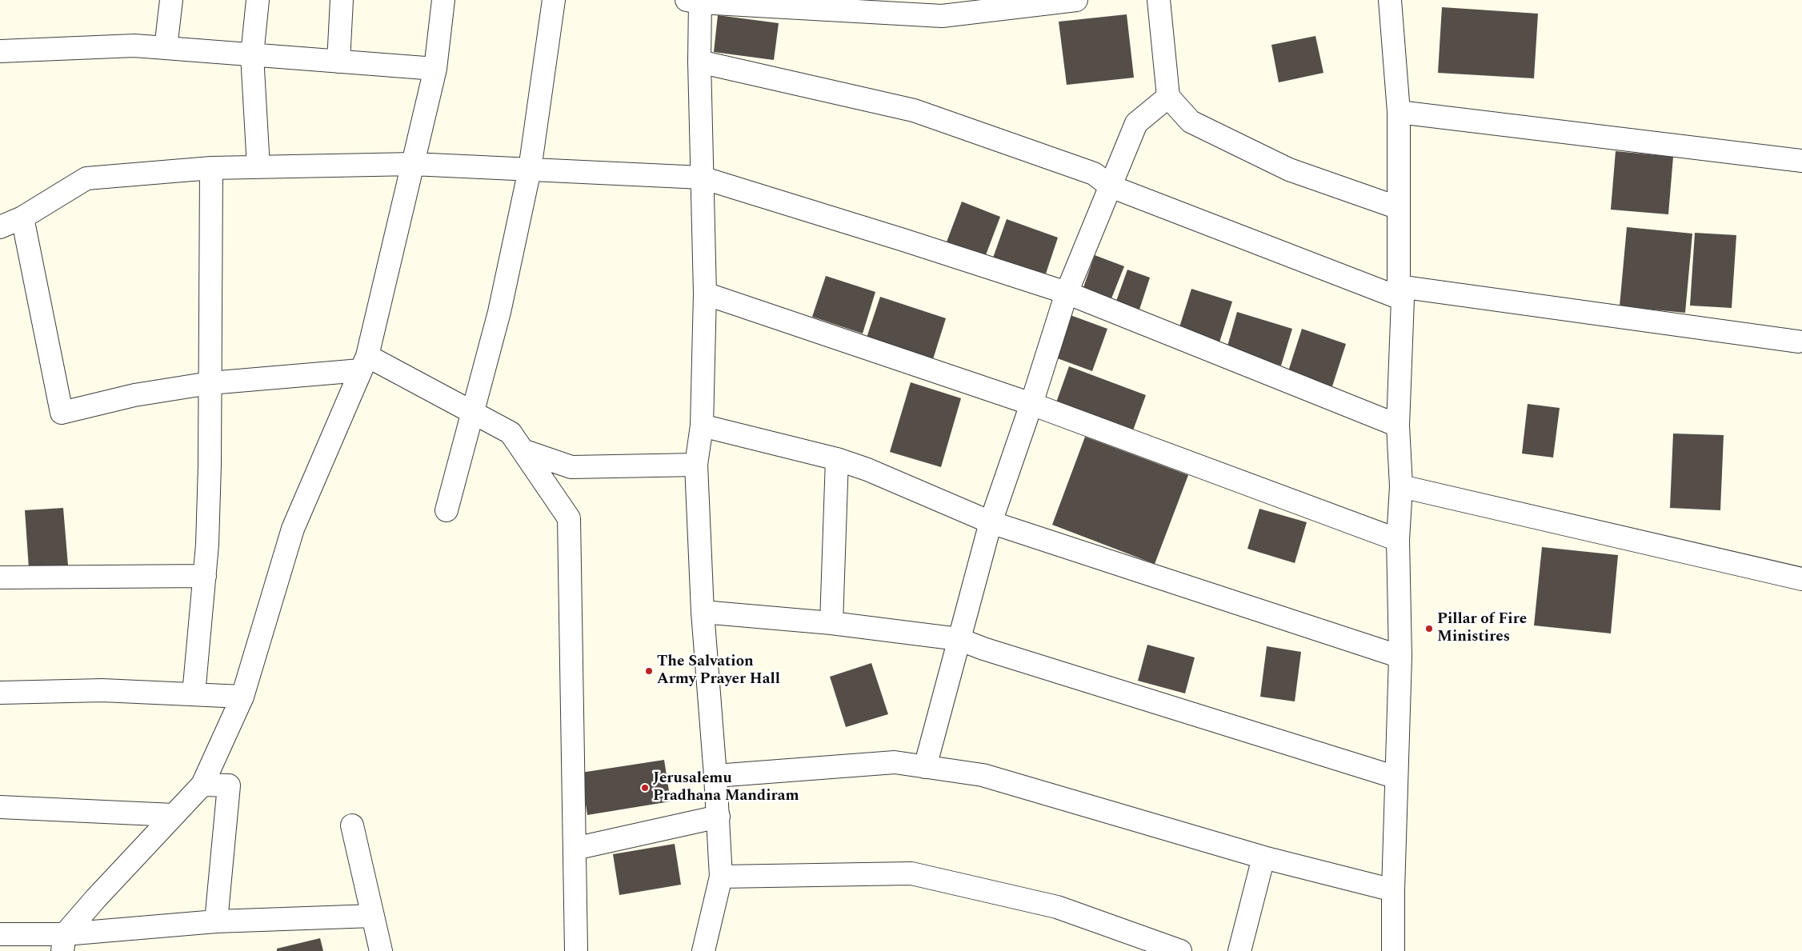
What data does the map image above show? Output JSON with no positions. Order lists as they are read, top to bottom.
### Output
{
  "places": ["Pillar of Fire Ministires", "The Salvation Army Prayer Hall", "Jerusalemu Pradhana Mandiram"]
}
